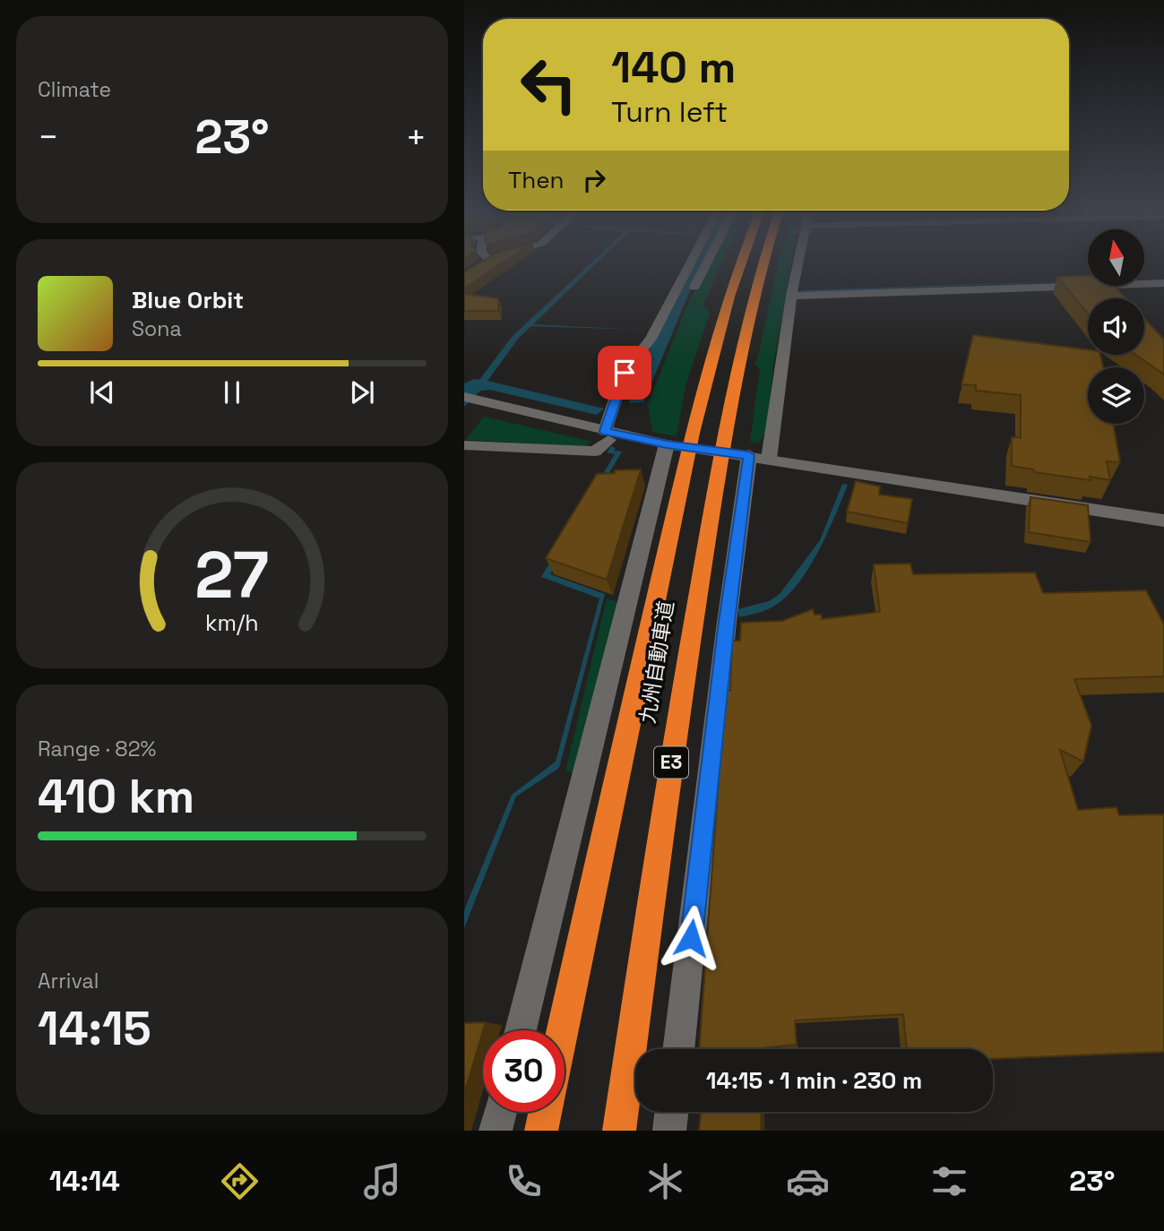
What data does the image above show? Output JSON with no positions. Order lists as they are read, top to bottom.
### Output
{
  "streets": {
    "highway": ["九州自動車道", "E3"]
  },
  "north": "top",
  "page": {
    "tile": [
      "Climate",
      ["Range · 82%", "410 km"],
      ["Arrival", "14:15"]
    ],
    "turn": ["140 m", "Turn left"],
    "heat": ["−", "23°", "+"],
    "then": "Then",
    "song": ["Blue Orbit", "Sona"],
    "limit": "30",
    "trip": "14:15 · 1 min · 230 m",
    "tabs": ["14:14", "23°"],
    "gauge": ["27", "km/h"]
  }
}
